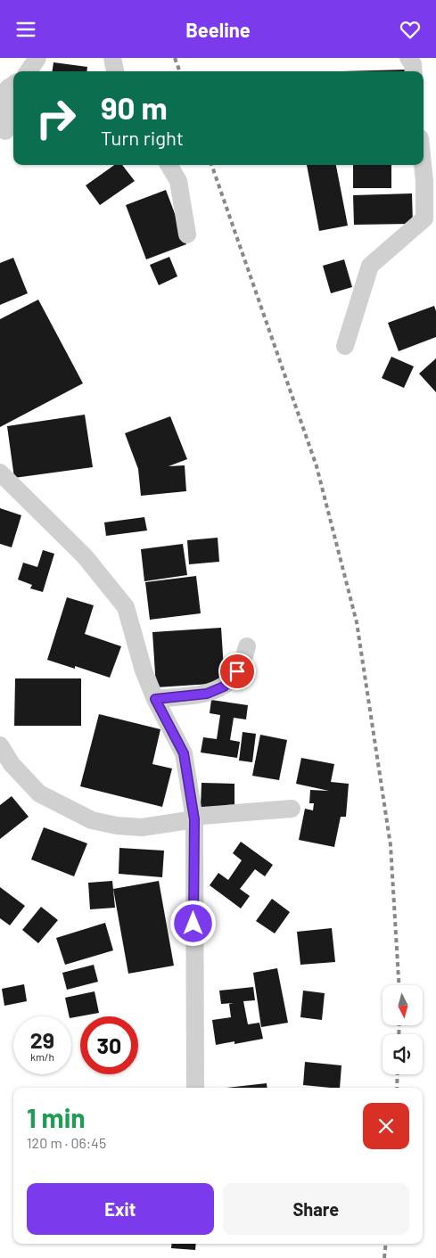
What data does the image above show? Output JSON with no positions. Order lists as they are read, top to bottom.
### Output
{
  "north": "bottom",
  "page": {
    "header": "Beeline",
    "turn": ["90 m", "Turn right"],
    "speed": "29 km/h",
    "limit": "30",
    "heading": ["1 min", "120 m · 06:45"],
    "buttons": ["Exit", "Share"]
  }
}
